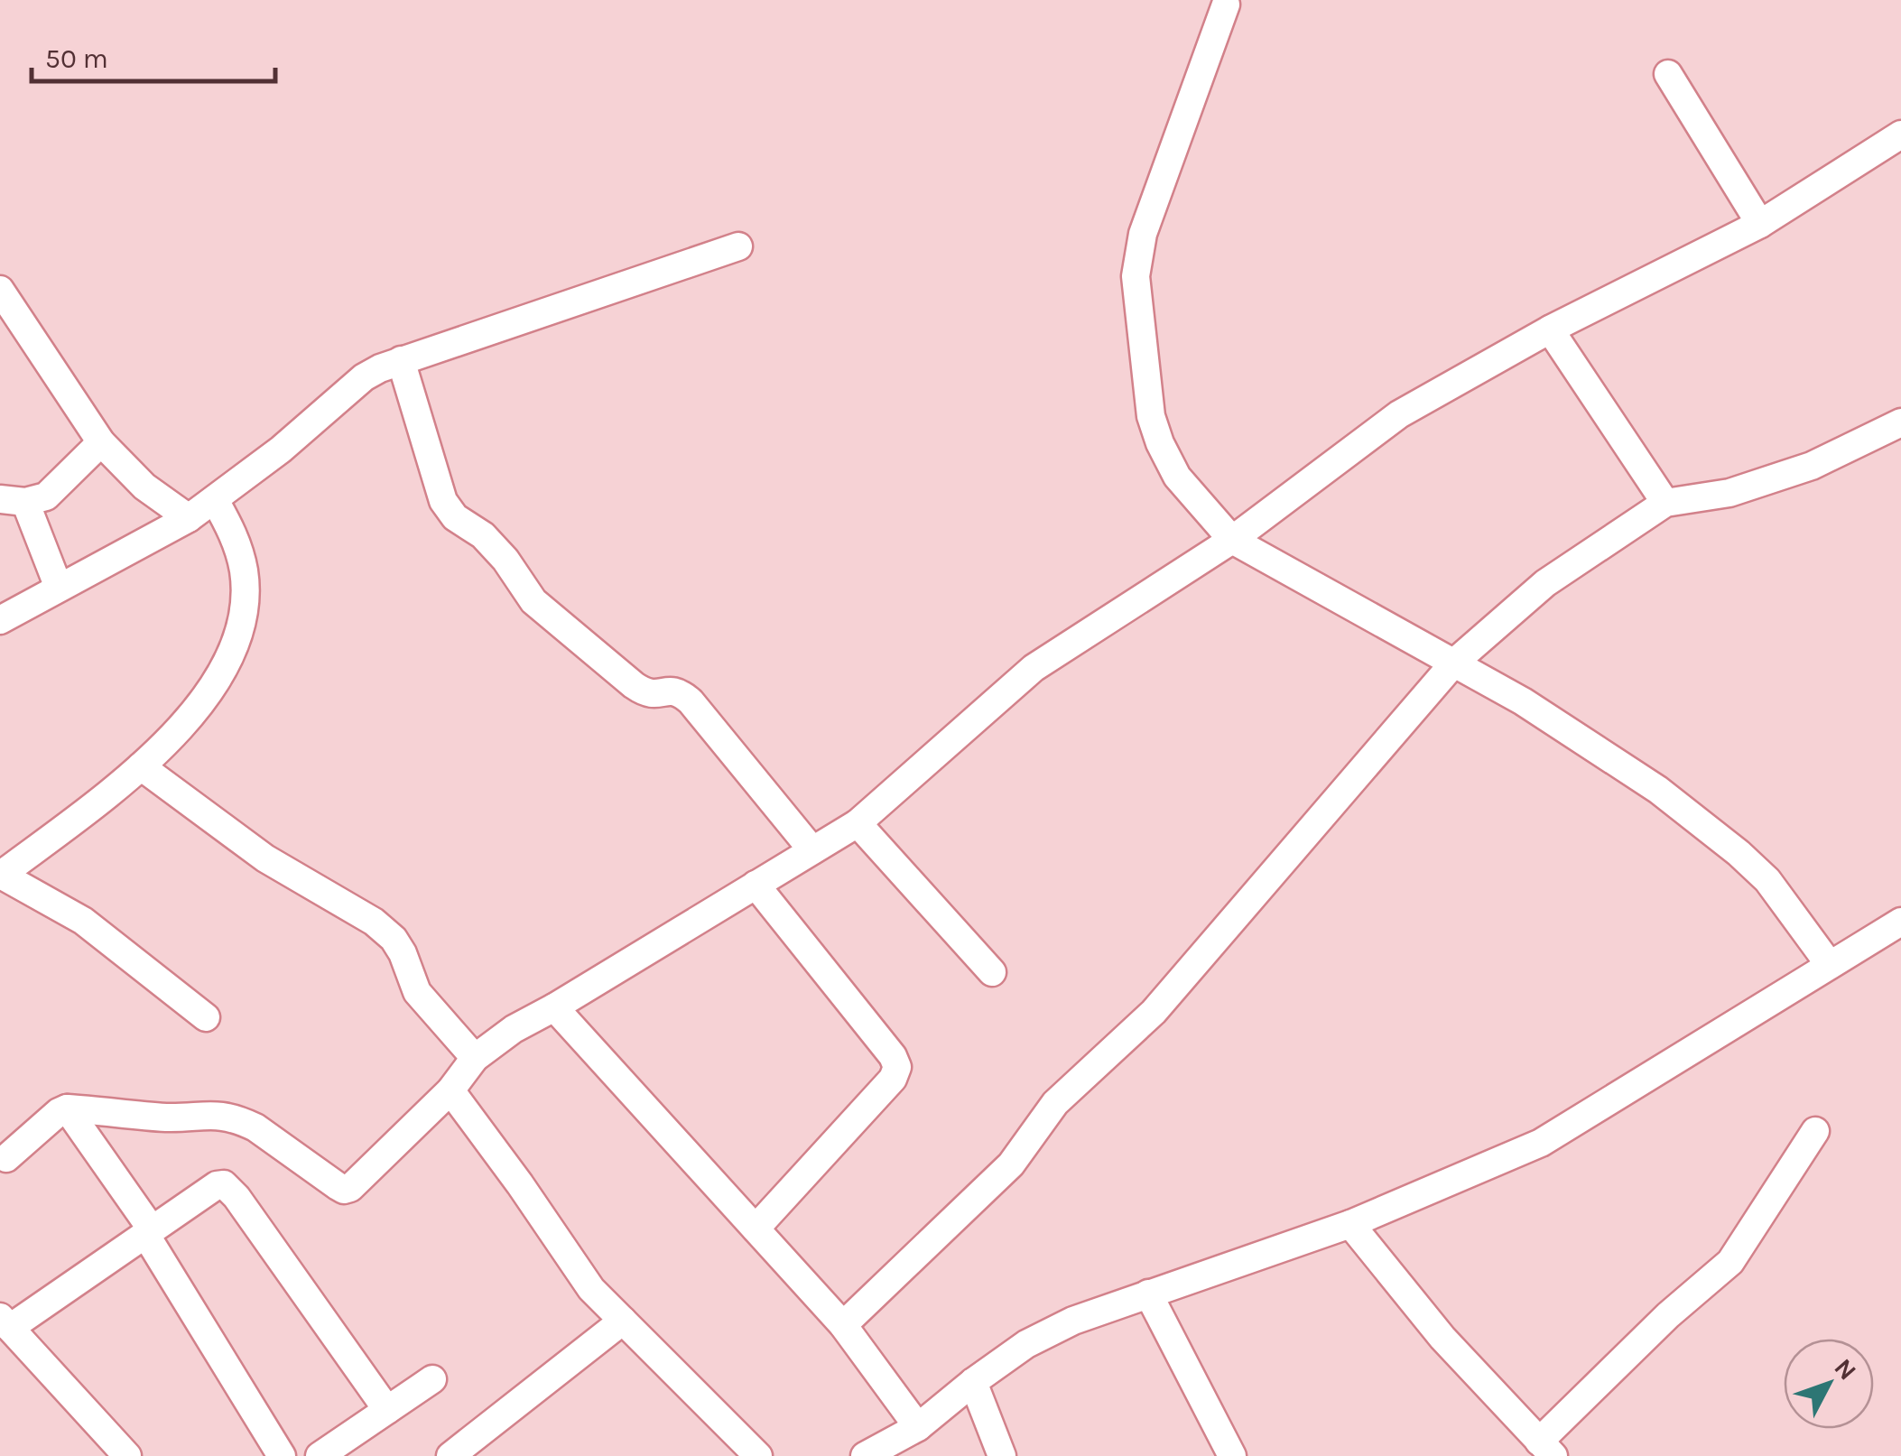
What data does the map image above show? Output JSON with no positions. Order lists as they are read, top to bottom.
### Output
{
  "scale_bar": "50 m",
  "north": "top right"
}
